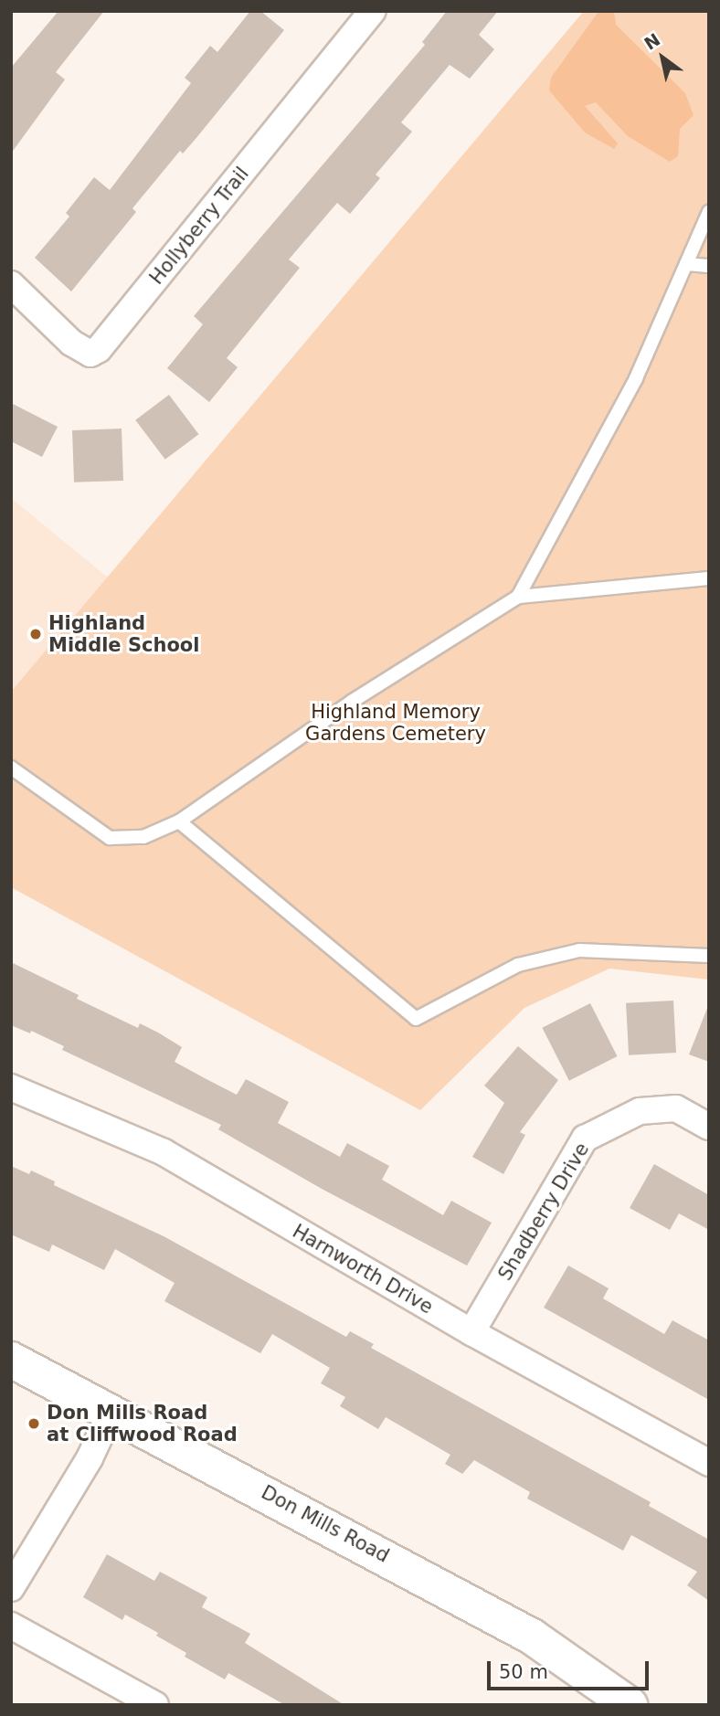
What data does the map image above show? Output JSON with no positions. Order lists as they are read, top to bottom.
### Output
{
  "streets": {
    "main road": ["Don Mills Road"],
    "street": ["Hollyberry Trail", "Shadberry Drive", "Harnworth Drive"]
  },
  "crossings": [
    ["Shadberry Drive", "Harnworth Drive"]
  ],
  "parks": ["Highland Memory Gardens Cemetery"],
  "places": ["Highland Middle School", "Don Mills Road at Cliffwood Road"],
  "scale_bar": "50 m",
  "north": "top left"
}
